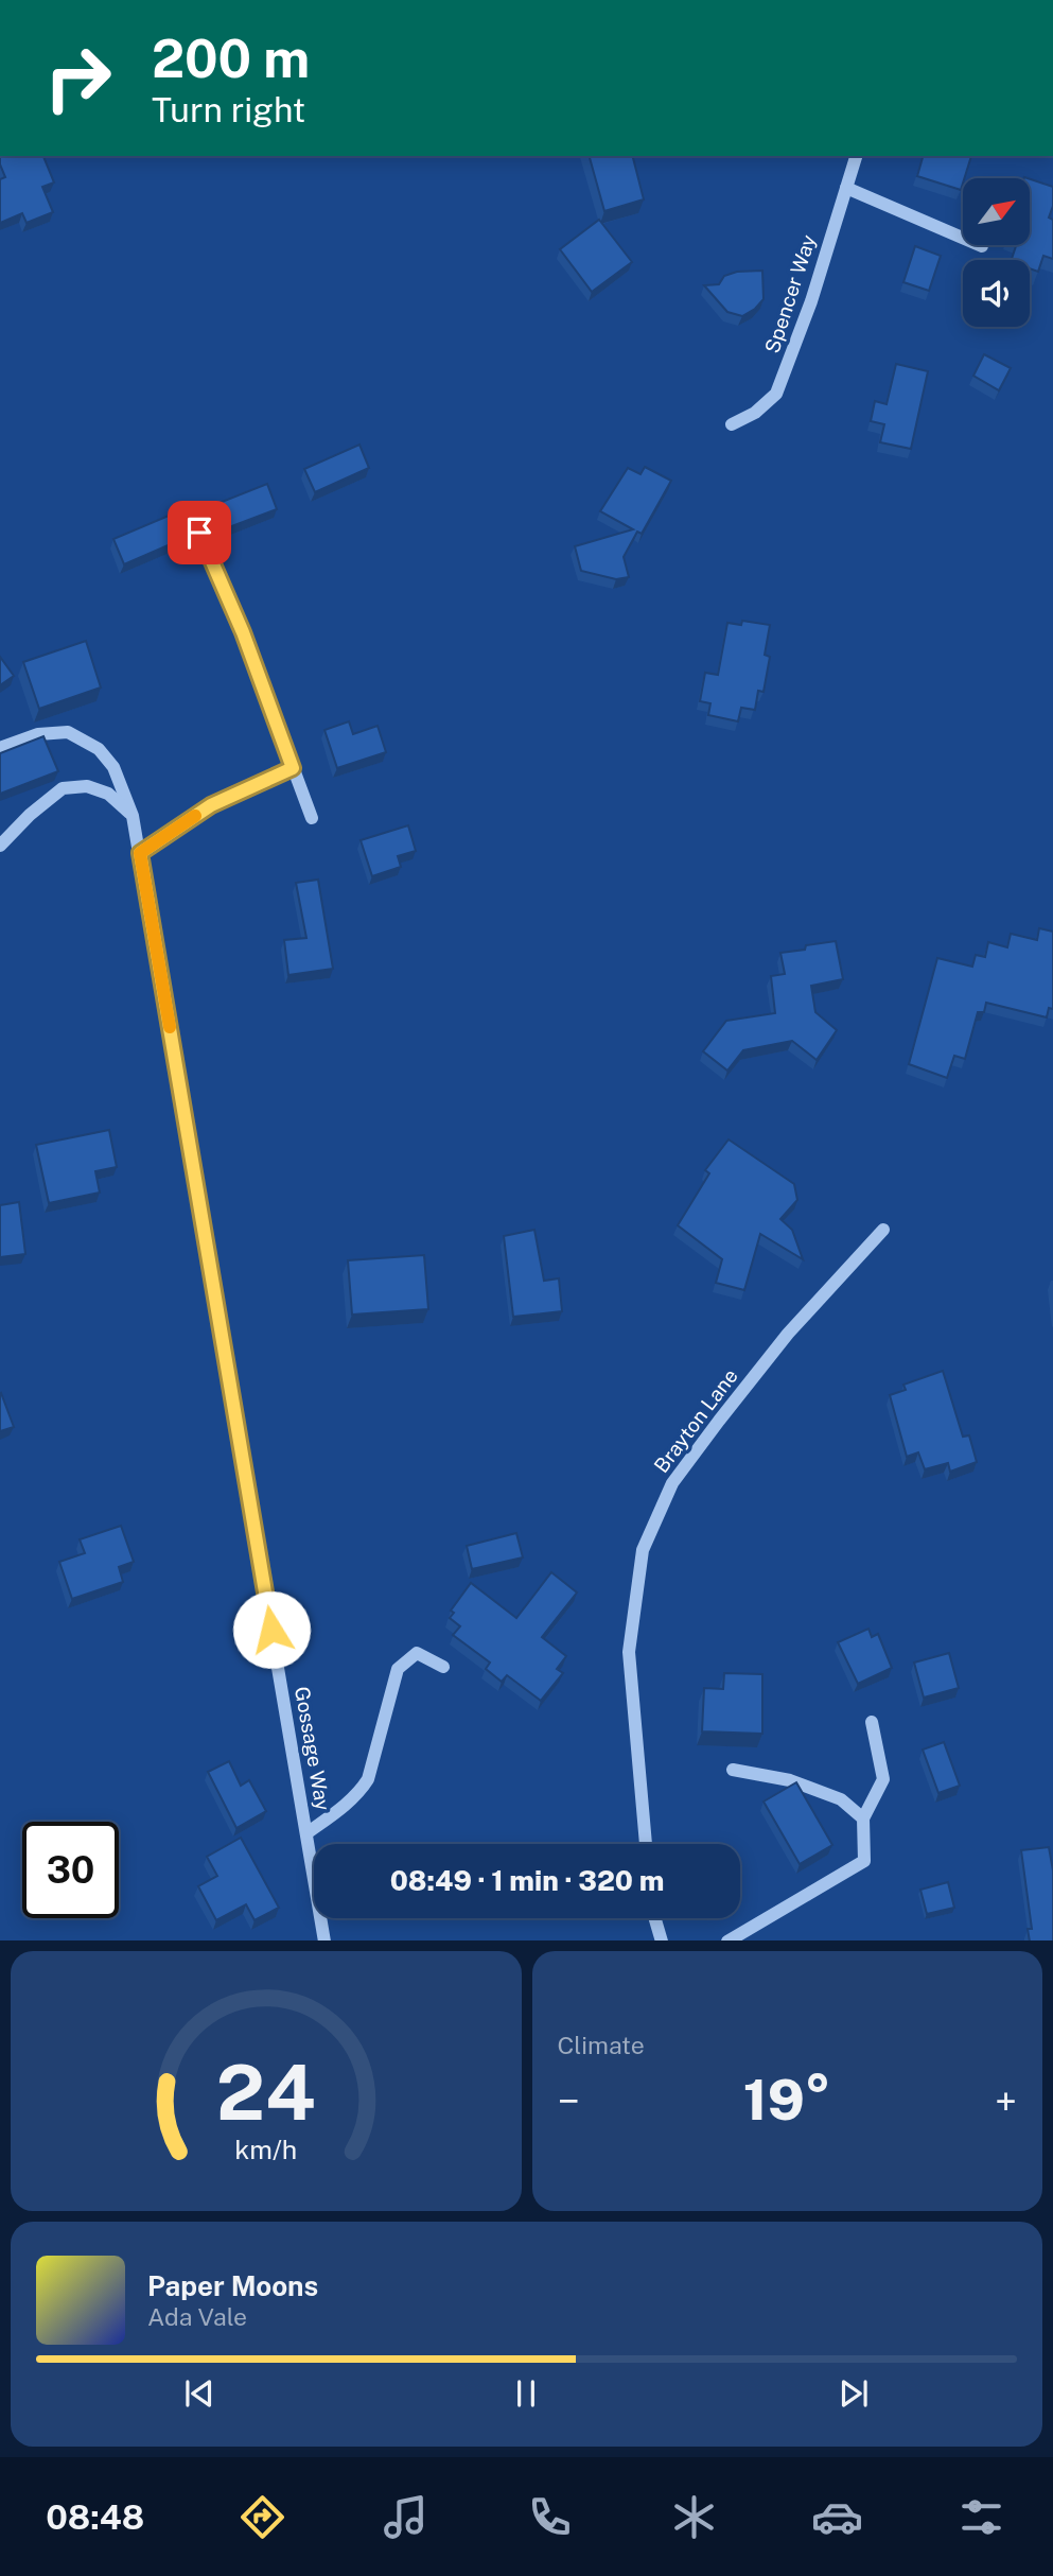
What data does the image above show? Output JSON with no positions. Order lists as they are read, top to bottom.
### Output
{
  "streets": {
    "street": ["Spencer Way", "Brayton Lane", "Gossage Way"]
  },
  "north": "top right",
  "page": {
    "turn": ["200 m", "Turn right"],
    "limit": "30",
    "trip": "08:49 · 1 min · 320 m",
    "tile": "Climate",
    "heat": ["−", "19°", "+"],
    "song": ["Paper Moons", "Ada Vale"],
    "tabs": "08:48",
    "gauge": ["24", "km/h"]
  }
}
